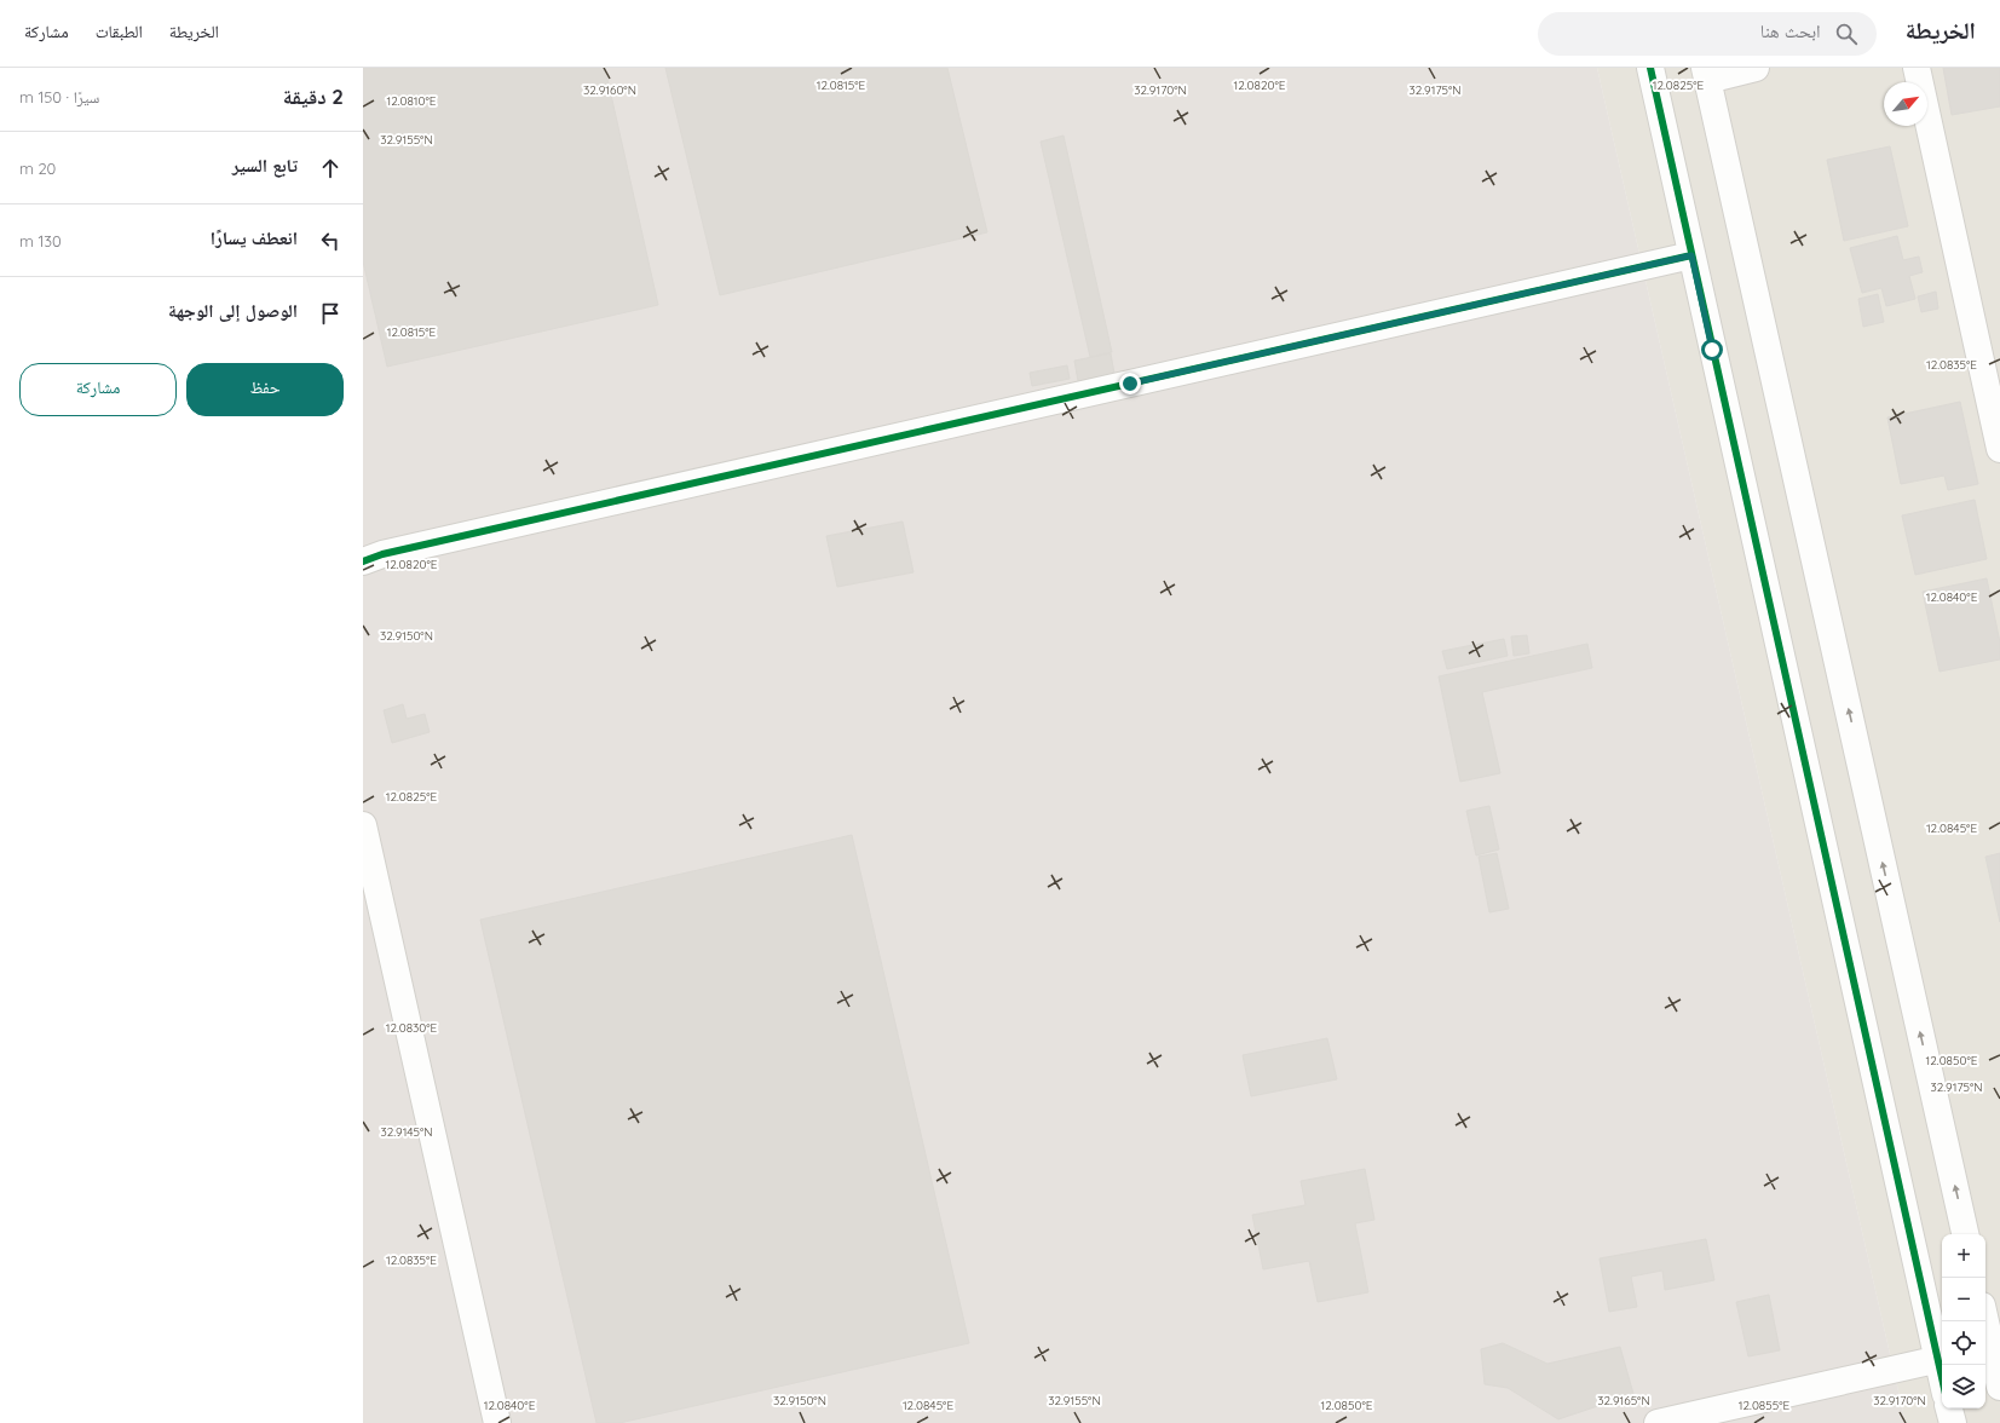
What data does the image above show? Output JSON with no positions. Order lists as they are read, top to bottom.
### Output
{
  "north": "top right",
  "page": {
    "header": "الخريطة",
    "search": "ابحث هنا",
    "nav": ["الخريطة", "الطبقات", "مشاركة"],
    "heading": ["2 دقيقة", "سيرًا · 150 m"],
    "list": [
      ["تابع السير", "20 m"],
      ["انعطف يسارًا", "130 m"],
      "الوصول إلى الوجهة"
    ],
    "buttons": ["حفظ", "مشاركة"],
    "map_buttons": ["+", "−"]
  },
  "coordinates": [
    "12.0815°E",
    "12.0820°E",
    "12.0825°E",
    "32.9160°N",
    "32.9170°N",
    "32.9175°N",
    "12.0810°E",
    "32.9155°N",
    "12.0835°E",
    "12.0840°E",
    "32.9150°N",
    "12.0845°E",
    "12.0830°E",
    "12.0850°E",
    "32.9145°N",
    "32.9165°N",
    "12.0855°E"
  ]
}
